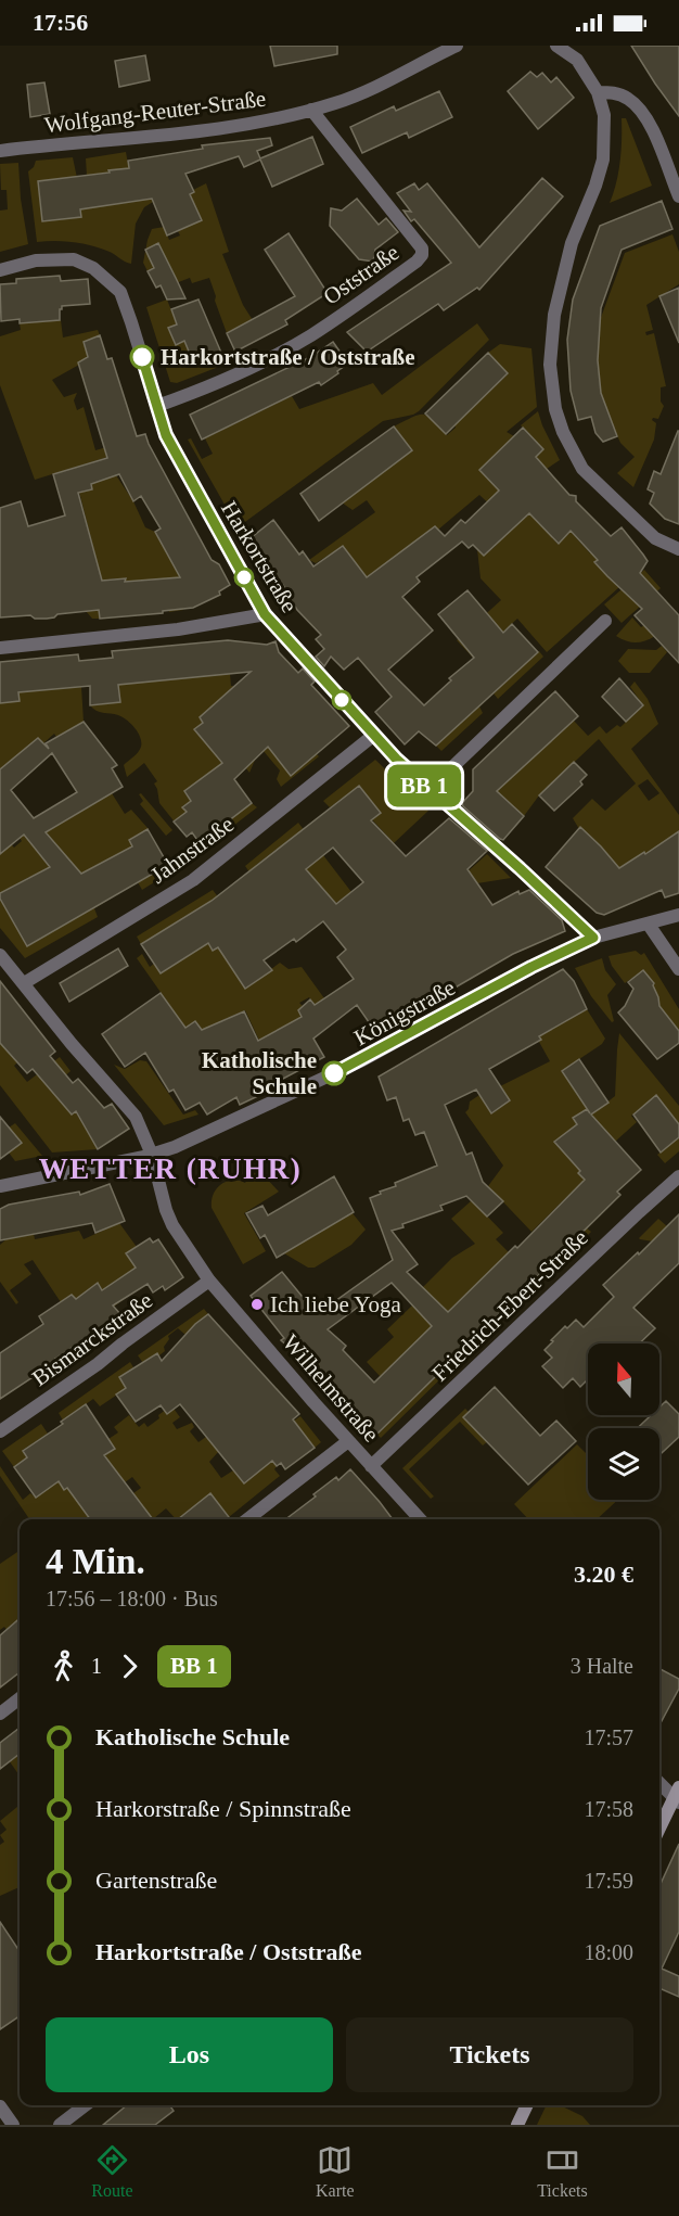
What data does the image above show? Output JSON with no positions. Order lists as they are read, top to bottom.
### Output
{
  "streets": {
    "street": [
      "Wolfgang-Reuter-Straße",
      "Oststraße",
      "Harkortstraße",
      "Jahnstraße",
      "Königstraße",
      "Friedrich-Ebert-Straße",
      "Bismarckstraße",
      "Wilhelmstraße"
    ]
  },
  "crossings": [
    ["Wolfgang-Reuter-Straße", "Oststraße"],
    ["Oststraße", "Harkortstraße"],
    ["Harkortstraße", "Jahnstraße"],
    ["Harkortstraße", "Königstraße"],
    ["Jahnstraße", "Wilhelmstraße"],
    ["Königstraße", "Wilhelmstraße"],
    ["Friedrich-Ebert-Straße", "Wilhelmstraße"],
    ["Bismarckstraße", "Wilhelmstraße"]
  ],
  "districts": ["WETTER (RUHR)"],
  "places": ["Harkortstraße / Oststraße", "Katholische Schule", "Ich liebe Yoga"],
  "north": "top",
  "page": {
    "status": "17:56",
    "on_map": "BB 1",
    "heading": ["4 Min.", "17:56 – 18:00 · Bus", "3.20 €"],
    "legs": ["1", "BB 1", "3 Halte"],
    "list": [
      {
        "name": "Katholische Schule",
        "value": "17:57"
      },
      {
        "name": "Harkorstraße / Spinnstraße",
        "value": "17:58"
      },
      {
        "name": "Gartenstraße",
        "value": "17:59"
      },
      {
        "name": "Harkortstraße / Oststraße",
        "value": "18:00"
      }
    ],
    "buttons": ["Los", "Tickets"],
    "tabs": ["Route", "Karte", "Tickets"]
  }
}
